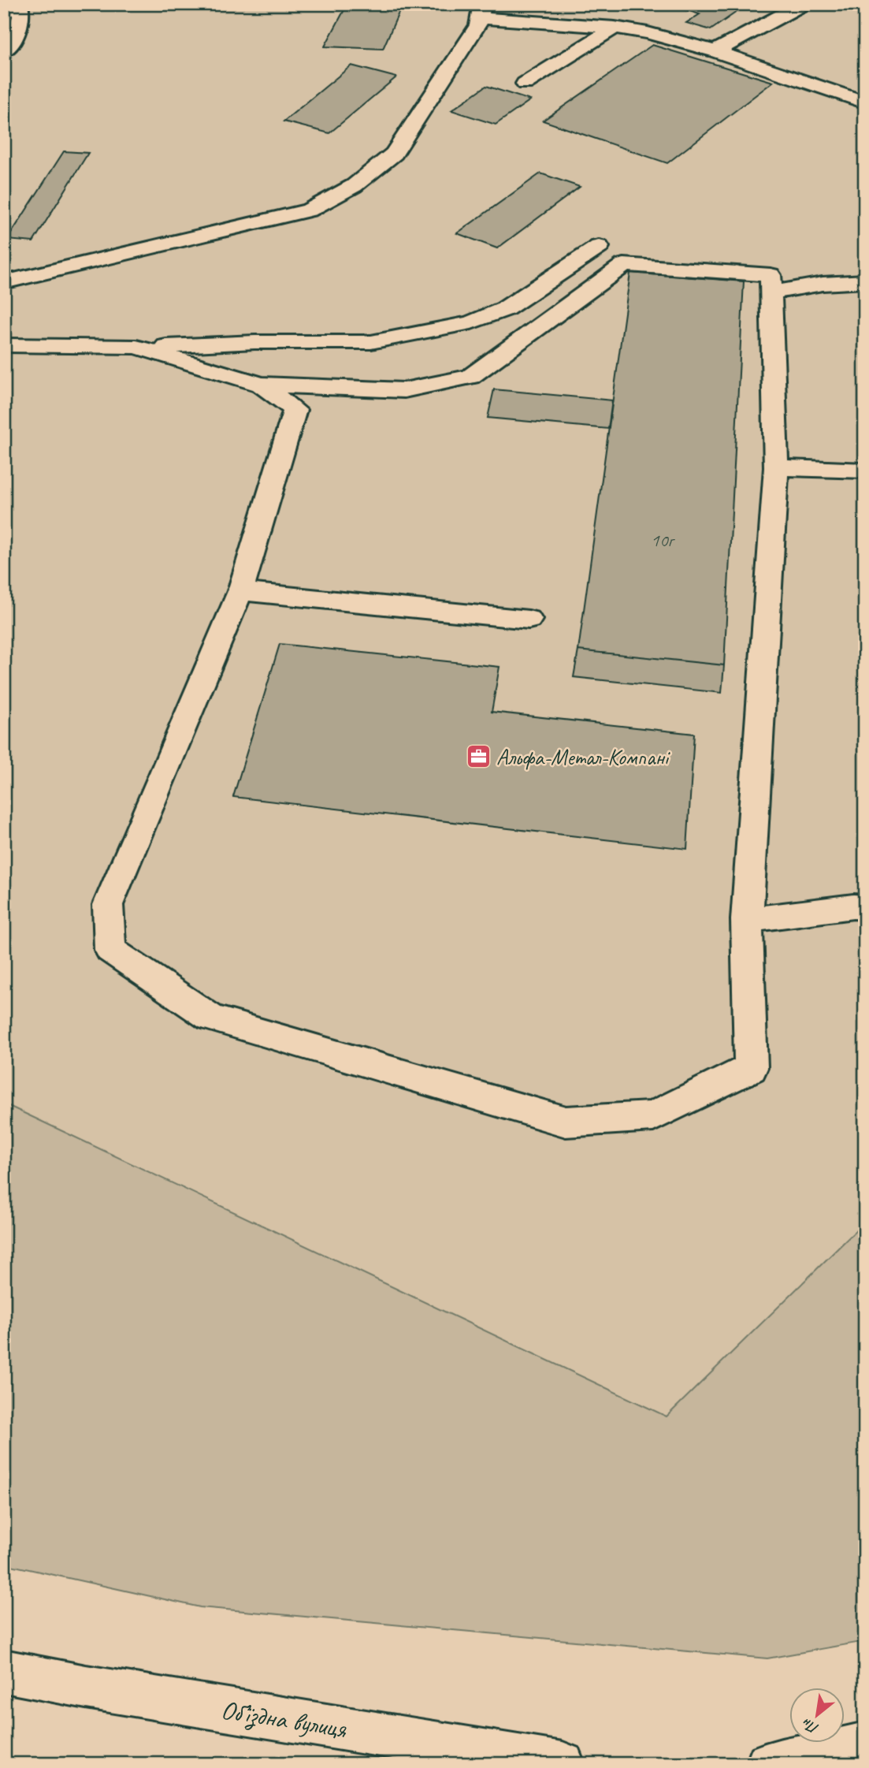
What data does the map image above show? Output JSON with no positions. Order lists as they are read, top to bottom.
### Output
{
  "streets": {
    "main road": ["Об’їздна вулиця"]
  },
  "places": {
    "office": ["Альфа-Метал-Компані"]
  },
  "house_numbers": ["10г"],
  "north": "bottom left"
}
